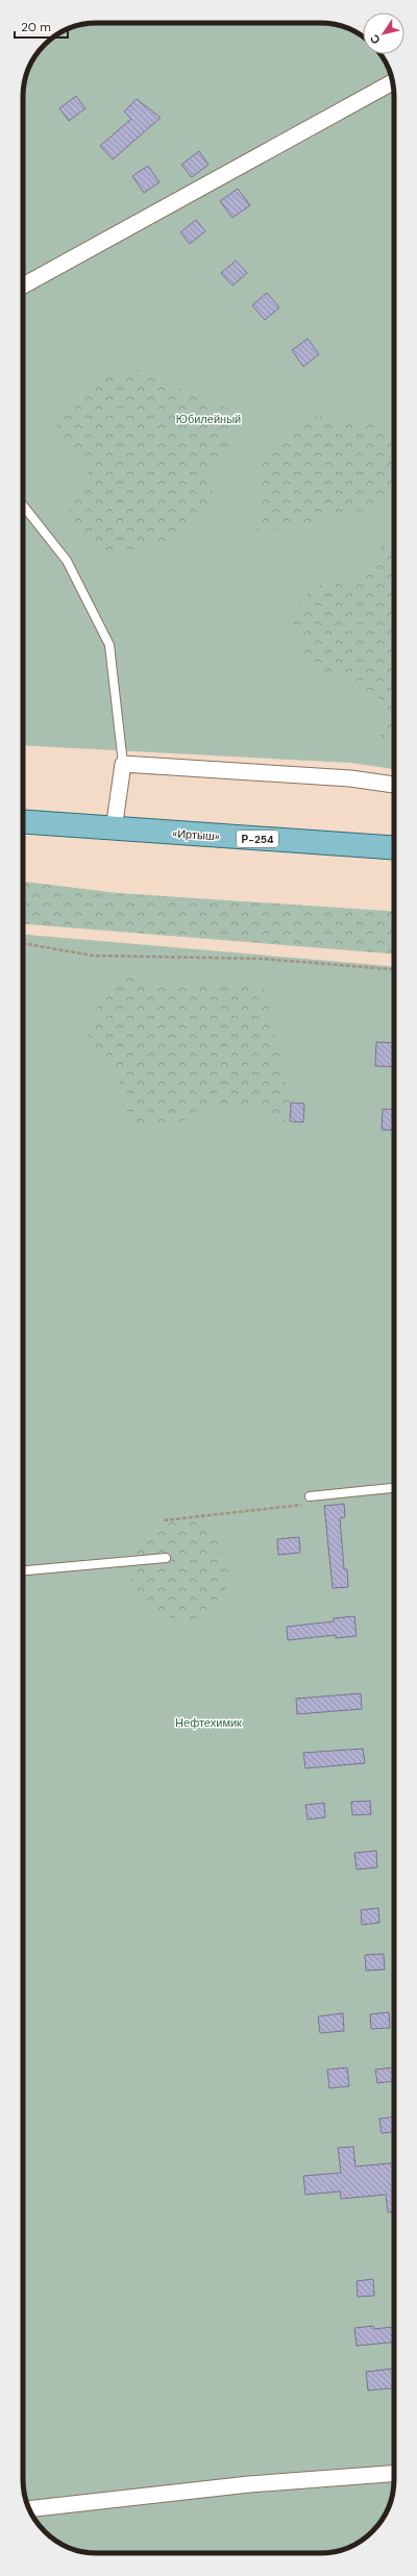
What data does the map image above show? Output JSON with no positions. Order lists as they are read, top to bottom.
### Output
{
  "streets": {
    "main road": ["«Иртыш»", "Р-254"]
  },
  "parks": ["Юбилейный", "Нефтехимик"],
  "scale_bar": "20 m",
  "north": "bottom left"
}
